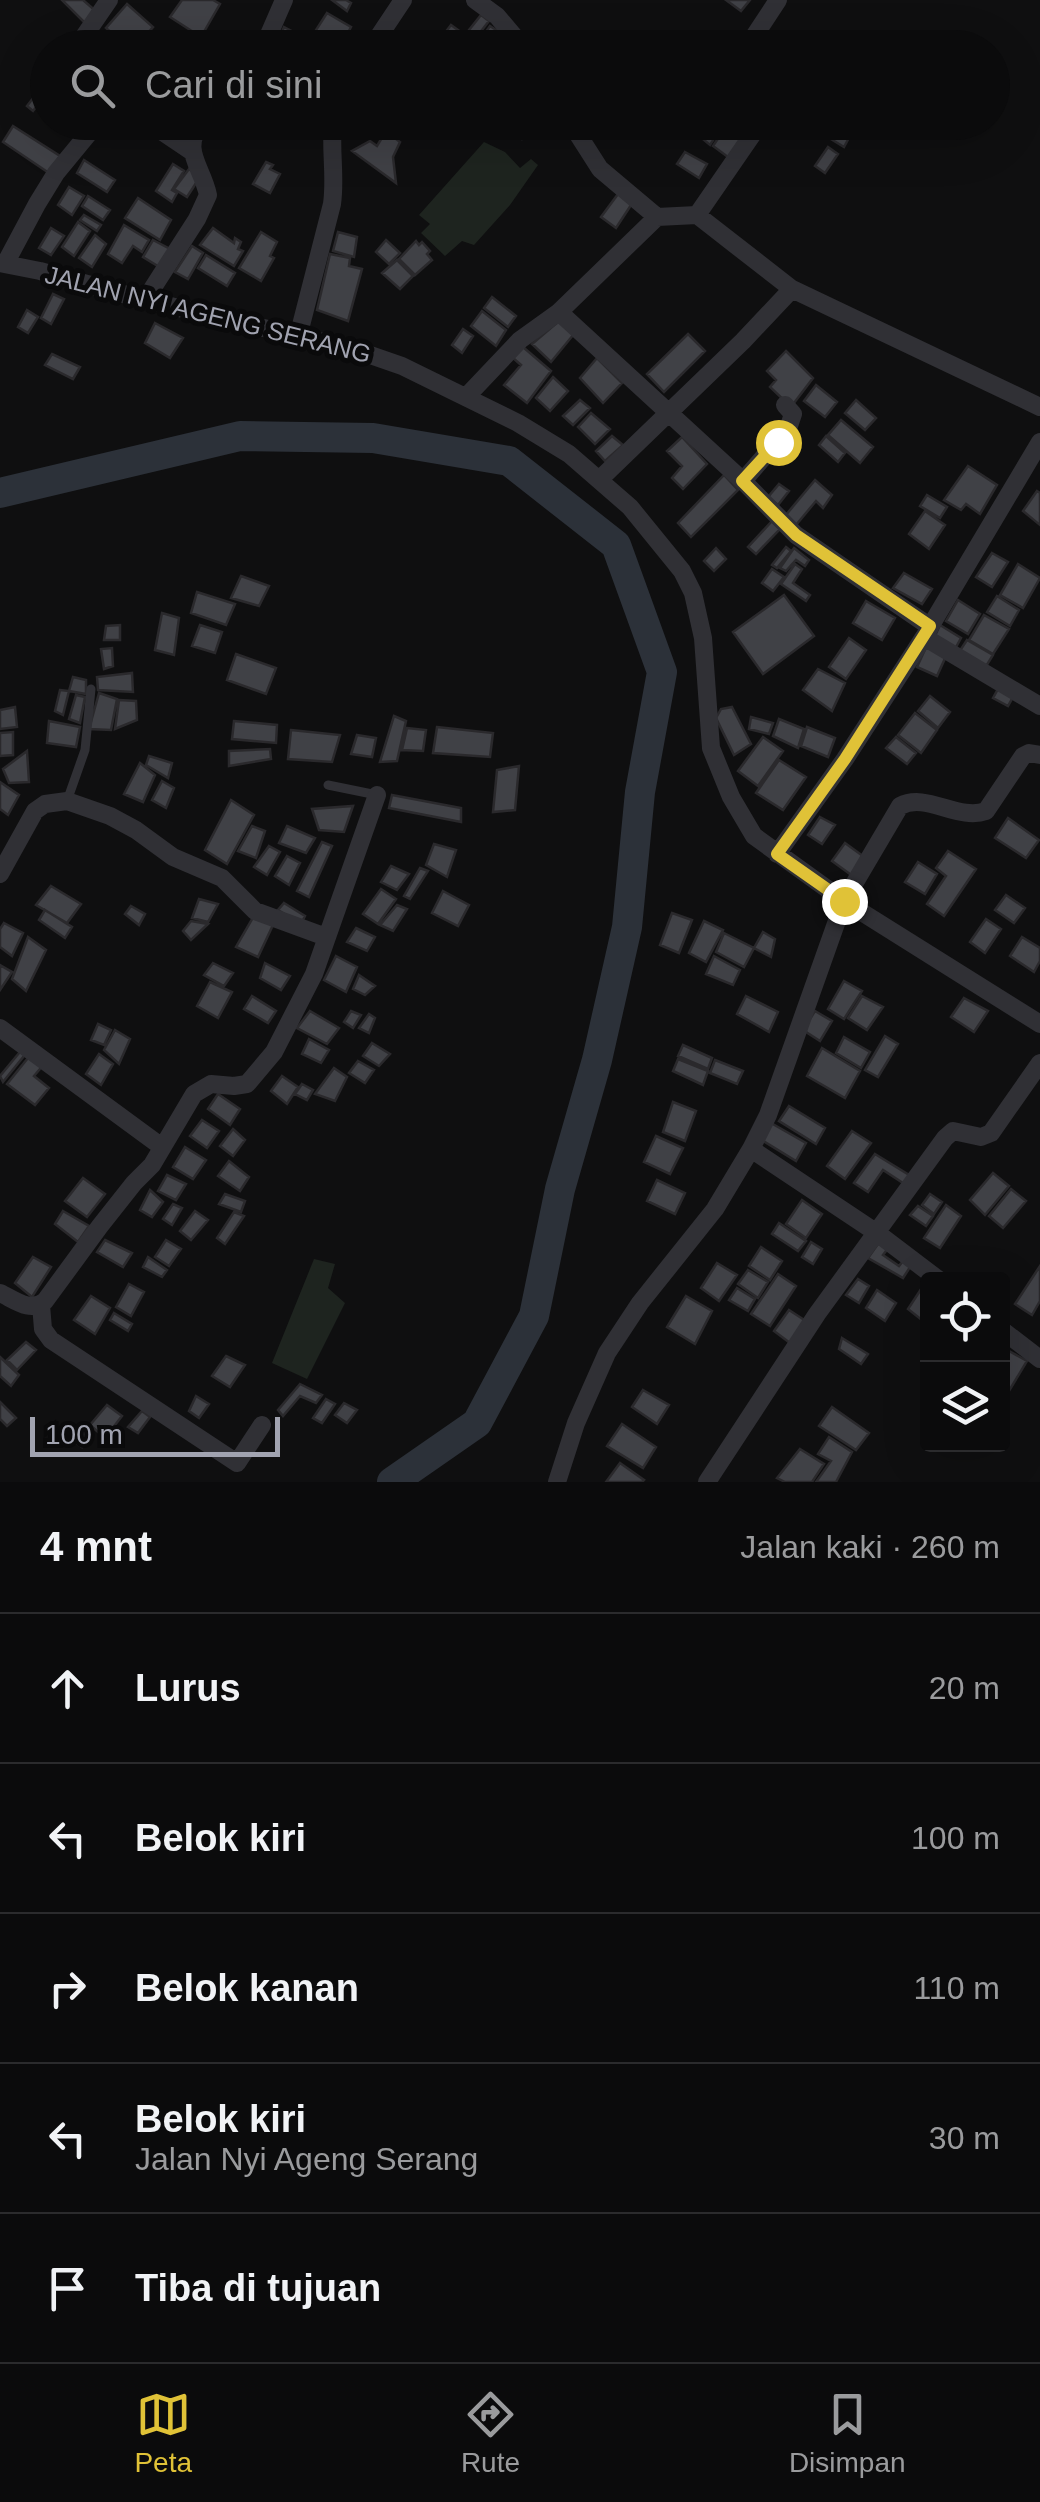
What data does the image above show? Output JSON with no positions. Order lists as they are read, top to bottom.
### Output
{
  "streets": {
    "street": ["JALAN NYI AGENG SERANG"]
  },
  "scale_bar": "100 m",
  "page": {
    "search": "Cari di sini",
    "scale": "100 m",
    "heading": ["4 mnt", "Jalan kaki · 260 m"],
    "list": [
      ["Lurus", "20 m"],
      ["Belok kiri", "100 m"],
      ["Belok kanan", "110 m"],
      ["Belok kiri", "Jalan Nyi Ageng Serang", "30 m"],
      "Tiba di tujuan"
    ],
    "nav": ["Peta", "Rute", "Disimpan"]
  }
}
